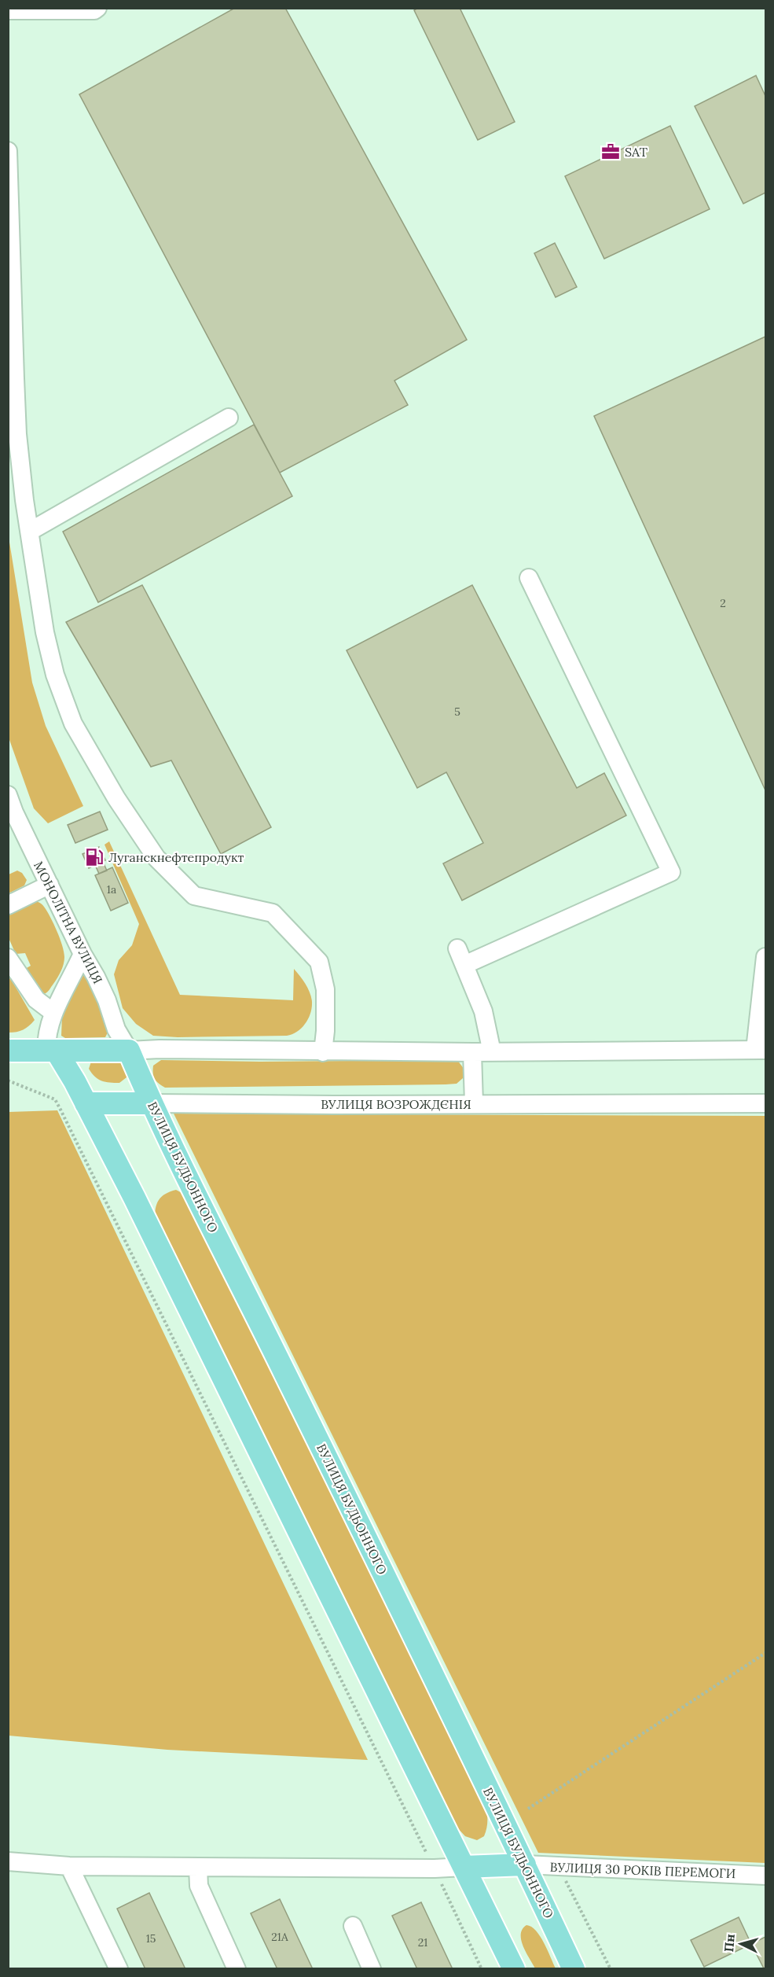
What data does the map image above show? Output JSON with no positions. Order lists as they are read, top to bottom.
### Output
{
  "streets": {
    "main road": ["ВУЛИЦЯ ВОЗРОЖДЄНІЯ", "ВУЛИЦЯ БУДЬОННОГО", "ВУЛИЦЯ 30 РОКІВ ПЕРЕМОГИ"],
    "street": ["МОНОЛІТНА ВУЛИЦЯ"]
  },
  "crossings": [
    ["МОНОЛІТНА ВУЛИЦЯ", "ВУЛИЦЯ БУДЬОННОГО"],
    ["ВУЛИЦЯ ВОЗРОЖДЄНІЯ", "ВУЛИЦЯ БУДЬОННОГО"],
    ["ВУЛИЦЯ БУДЬОННОГО", "ВУЛИЦЯ 30 РОКІВ ПЕРЕМОГИ"]
  ],
  "places": {
    "office": ["SAT"],
    "fuel station": ["Луганскнефтепродукт"]
  },
  "house_numbers": [
    "2",
    "5",
    "1а",
    "21А",
    "15",
    "21"
  ],
  "north": "left"
}
